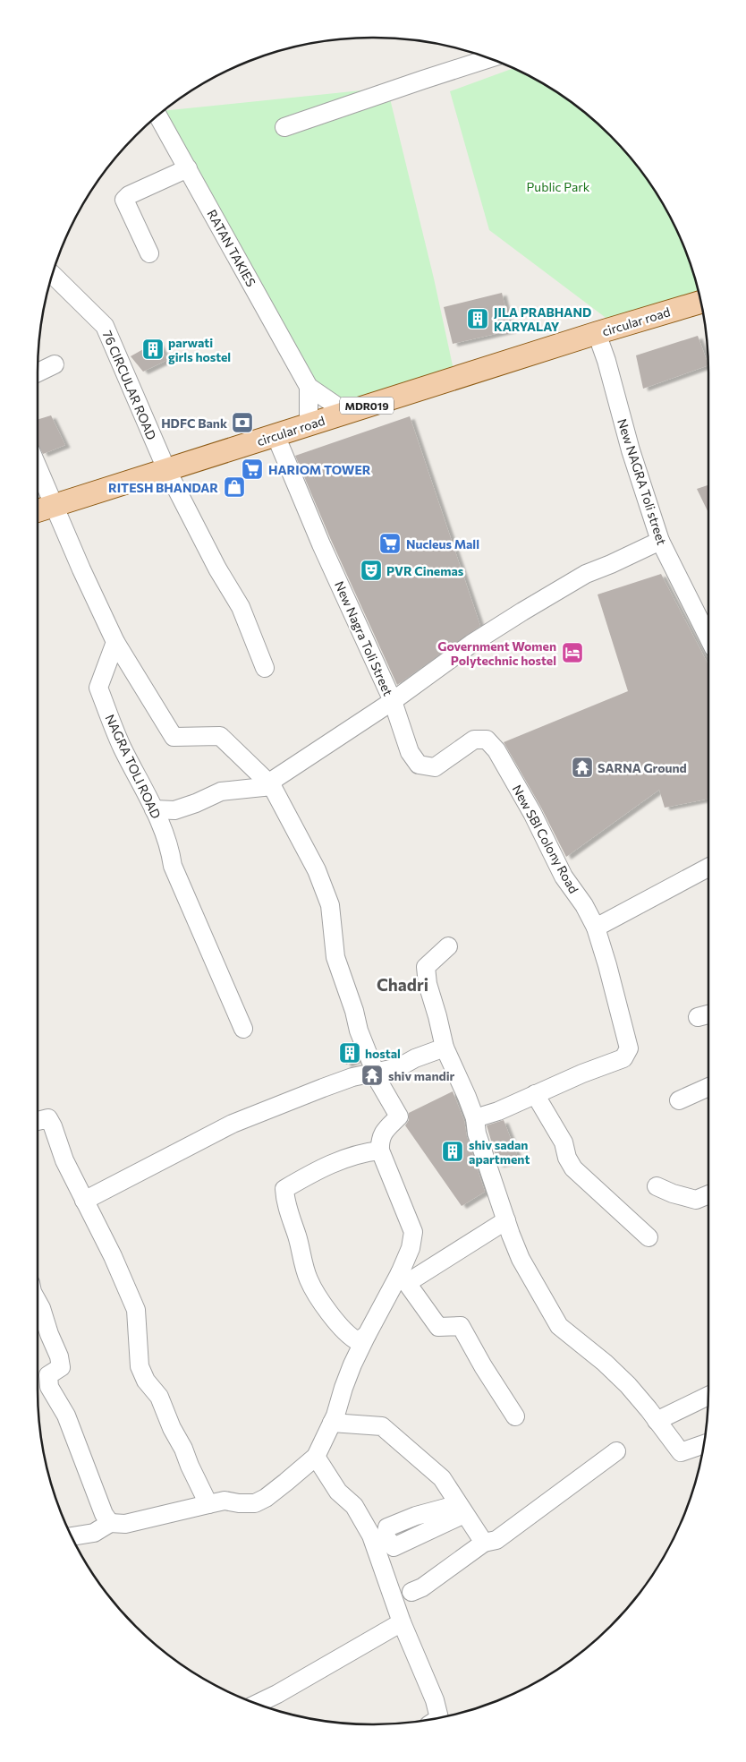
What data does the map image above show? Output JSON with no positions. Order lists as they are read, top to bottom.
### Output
{
  "streets": {
    "main road": ["circular road", "MDR019"],
    "street": [
      "RATAN TAKIES",
      "76 CIRCULAR ROAD",
      "New NAGRA Toli street",
      "New Nagra Toli Street",
      "NAGRA TOLI ROAD",
      "New SBI Colony Road"
    ]
  },
  "crossings": [
    ["RATAN TAKIES", "circular road"],
    ["circular road", "76 CIRCULAR ROAD"],
    ["circular road", "New NAGRA Toli street"],
    ["circular road", "New Nagra Toli Street"],
    ["New NAGRA Toli street", "New Nagra Toli Street"],
    ["New Nagra Toli Street", "New SBI Colony Road"]
  ],
  "districts": ["Chadri"],
  "parks": ["Public Park"],
  "places": {
    "building": [
      "JILA PRABHAND KARYALAY",
      "parwati girls hostel",
      "hostal",
      "shiv sadan apartment"
    ],
    "bank": ["HDFC Bank"],
    "supermarket": ["HARIOM TOWER", "Nucleus Mall"],
    "shop": ["RITESH BHANDAR"],
    "theatre": ["PVR Cinemas"],
    "hotel": ["Government Women Polytechnic hostel"],
    "temple": ["SARNA Ground", "shiv mandir"]
  }
}
